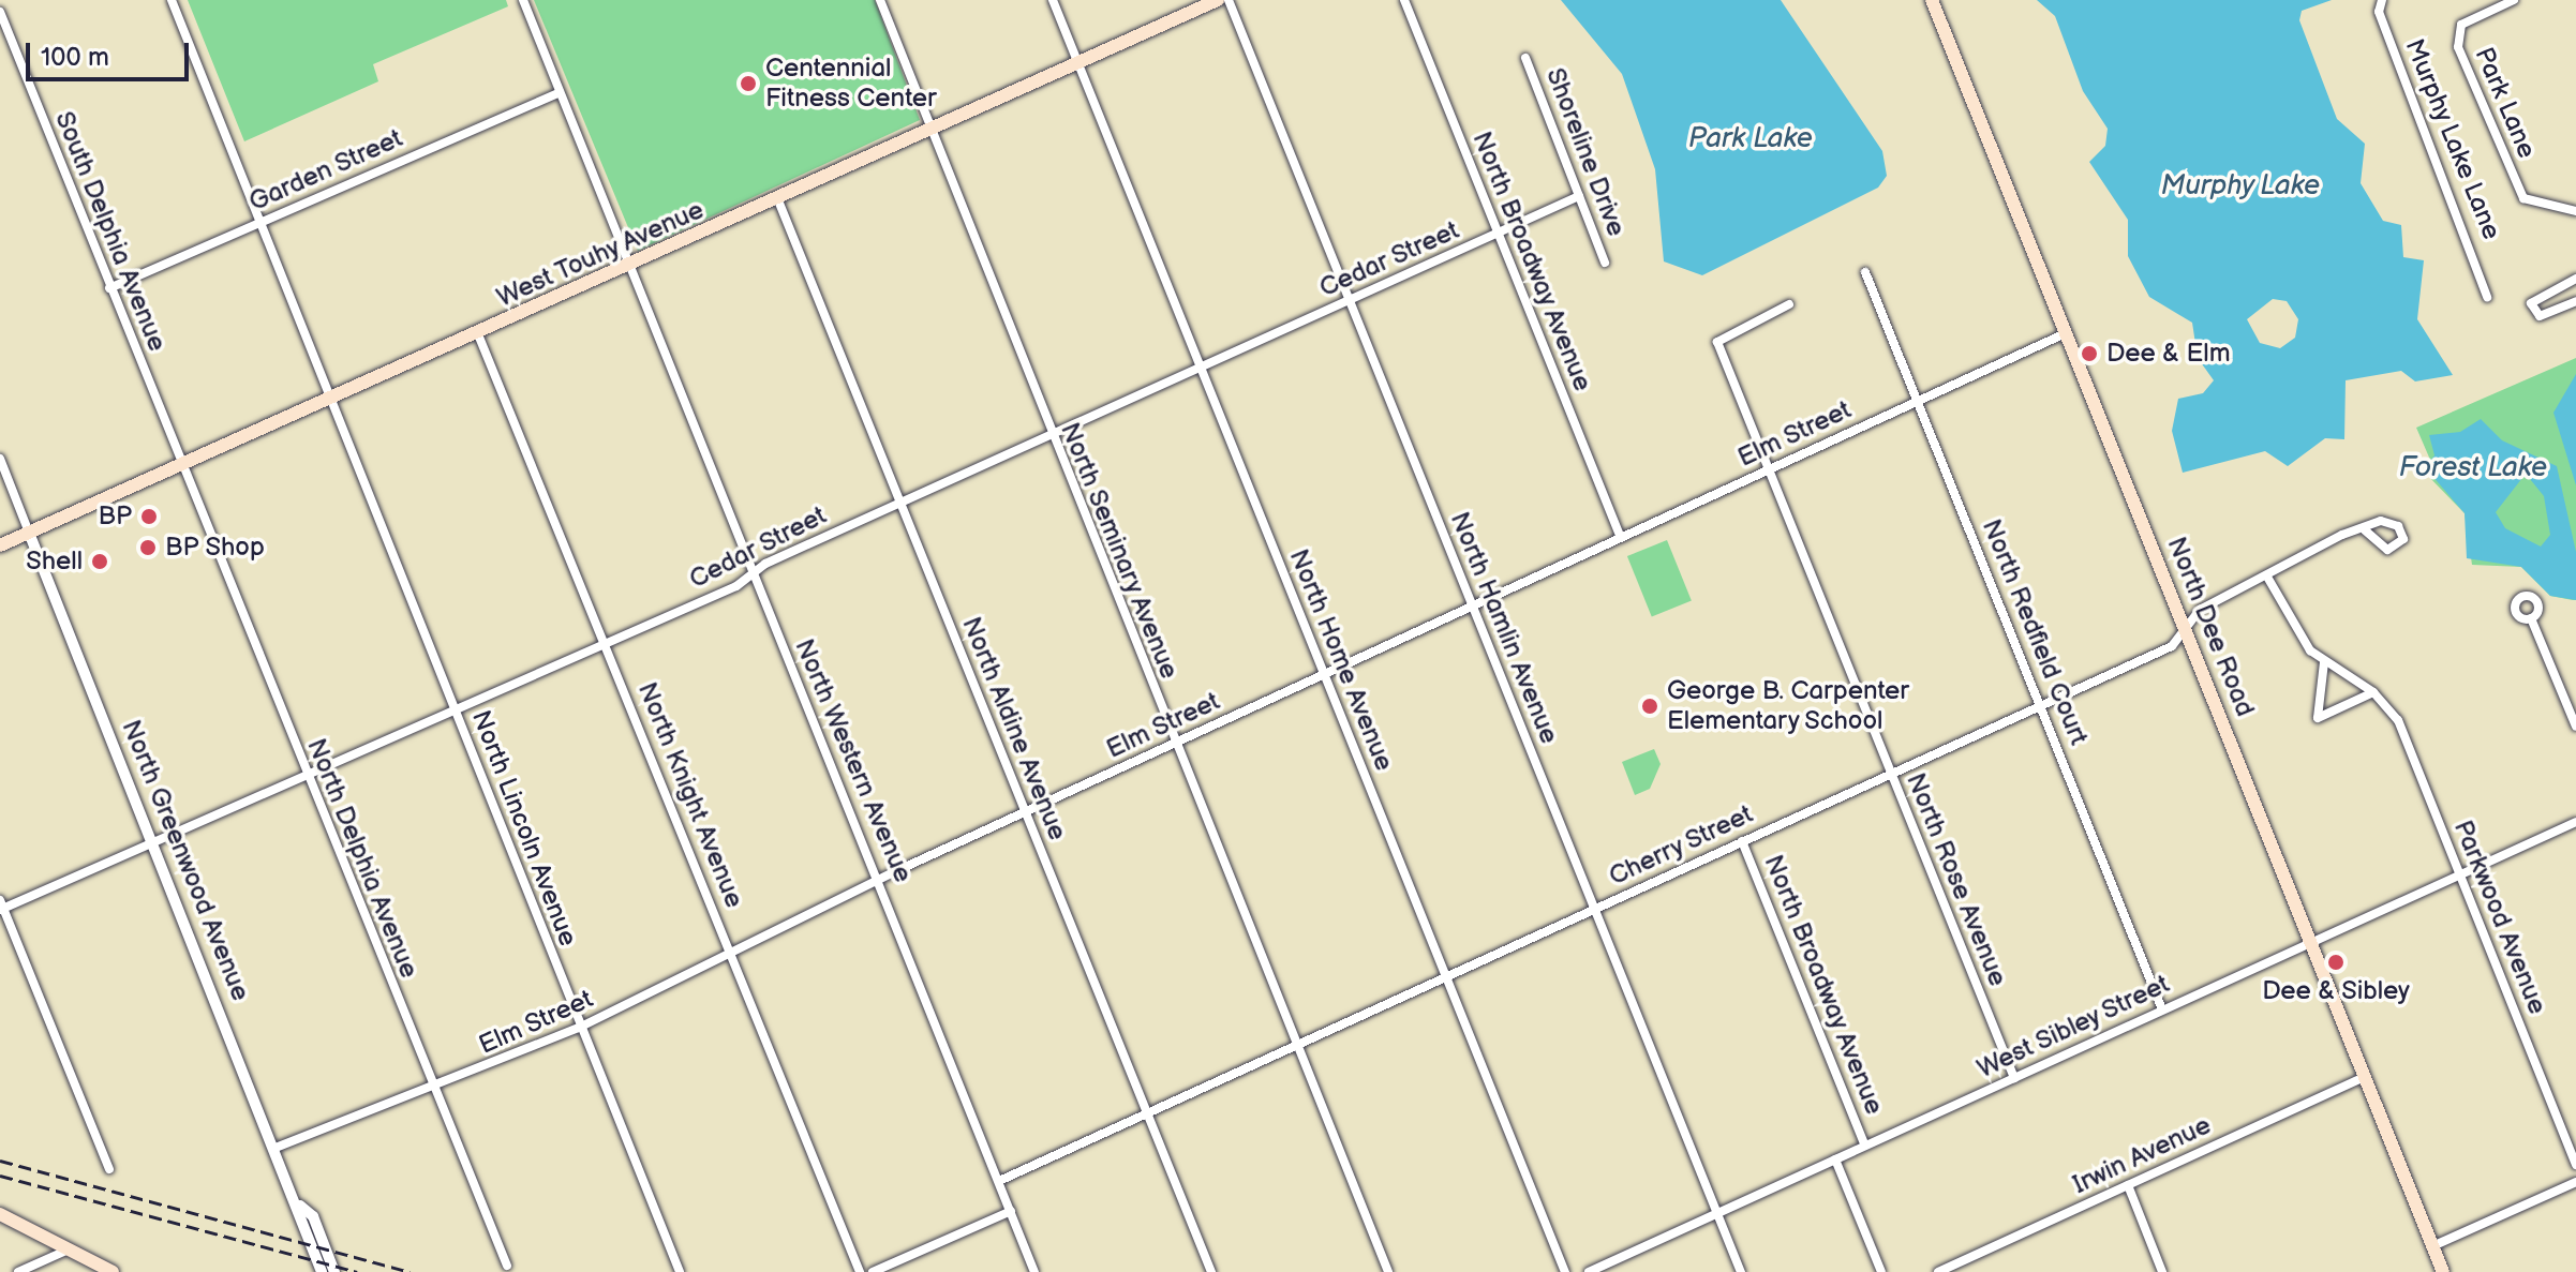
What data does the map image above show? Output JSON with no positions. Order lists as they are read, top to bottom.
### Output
{
  "streets": {
    "main road": ["West Touhy Avenue", "North Dee Road"],
    "street": [
      "Park Lane",
      "Murphy Lake Lane",
      "Shoreline Drive",
      "Garden Street",
      "South Delphia Avenue",
      "Cedar Street",
      "North Broadway Avenue",
      "Elm Street",
      "North Seminary Avenue",
      "North Hamlin Avenue",
      "North Redfield Court",
      "North Home Avenue",
      "North Aldine Avenue",
      "North Western Avenue",
      "North Knight Avenue",
      "North Lincoln Avenue",
      "Cherry Street",
      "North Delphia Avenue",
      "North Greenwood Avenue",
      "North Rose Avenue",
      "Parkwood Avenue",
      "West Sibley Street",
      "Irwin Avenue"
    ]
  },
  "crossings": [
    ["Shoreline Drive", "Cedar Street"],
    ["Garden Street", "South Delphia Avenue"],
    ["Garden Street", "North Western Avenue"],
    ["Garden Street", "North Lincoln Avenue"],
    ["South Delphia Avenue", "West Touhy Avenue"],
    ["South Delphia Avenue", "North Delphia Avenue"],
    ["West Touhy Avenue", "North Seminary Avenue"],
    ["West Touhy Avenue", "North Home Avenue"],
    ["West Touhy Avenue", "North Aldine Avenue"],
    ["West Touhy Avenue", "North Western Avenue"],
    ["West Touhy Avenue", "North Knight Avenue"],
    ["West Touhy Avenue", "North Lincoln Avenue"],
    ["West Touhy Avenue", "North Delphia Avenue"],
    ["West Touhy Avenue", "North Greenwood Avenue"],
    ["Cedar Street", "North Broadway Avenue"],
    ["Cedar Street", "North Seminary Avenue"],
    ["Cedar Street", "North Hamlin Avenue"],
    ["Cedar Street", "North Home Avenue"],
    ["Cedar Street", "North Aldine Avenue"],
    ["Cedar Street", "North Western Avenue"],
    ["Cedar Street", "North Knight Avenue"],
    ["Cedar Street", "North Lincoln Avenue"],
    ["Cedar Street", "North Delphia Avenue"],
    ["Cedar Street", "North Greenwood Avenue"],
    ["North Broadway Avenue", "Elm Street"],
    ["North Broadway Avenue", "Cherry Street"],
    ["North Broadway Avenue", "West Sibley Street"],
    ["Elm Street", "North Seminary Avenue"],
    ["Elm Street", "North Dee Road"],
    ["Elm Street", "North Hamlin Avenue"],
    ["Elm Street", "North Redfield Court"],
    ["Elm Street", "North Home Avenue"],
    ["Elm Street", "North Aldine Avenue"],
    ["Elm Street", "North Western Avenue"],
    ["Elm Street", "North Knight Avenue"],
    ["Elm Street", "North Lincoln Avenue"],
    ["Elm Street", "North Delphia Avenue"],
    ["Elm Street", "North Greenwood Avenue"],
    ["Elm Street", "North Rose Avenue"],
    ["North Seminary Avenue", "Cherry Street"],
    ["North Dee Road", "Cherry Street"],
    ["North Dee Road", "West Sibley Street"],
    ["North Dee Road", "Irwin Avenue"],
    ["North Hamlin Avenue", "Cherry Street"],
    ["North Hamlin Avenue", "West Sibley Street"],
    ["North Redfield Court", "Cherry Street"],
    ["North Redfield Court", "West Sibley Street"],
    ["North Home Avenue", "Cherry Street"],
    ["North Aldine Avenue", "Cherry Street"],
    ["North Western Avenue", "Cherry Street"],
    ["Cherry Street", "North Rose Avenue"],
    ["Cherry Street", "Parkwood Avenue"],
    ["North Rose Avenue", "West Sibley Street"],
    ["Parkwood Avenue", "West Sibley Street"]
  ],
  "water": ["Park Lake", "Murphy Lake", "Forest Lake"],
  "places": [
    "Centennial Fitness Center",
    "Dee & Elm",
    "BP",
    "BP Shop",
    "Shell",
    "George B. Carpenter Elementary School",
    "Dee & Sibley"
  ],
  "scale_bar": "100 m"
}
